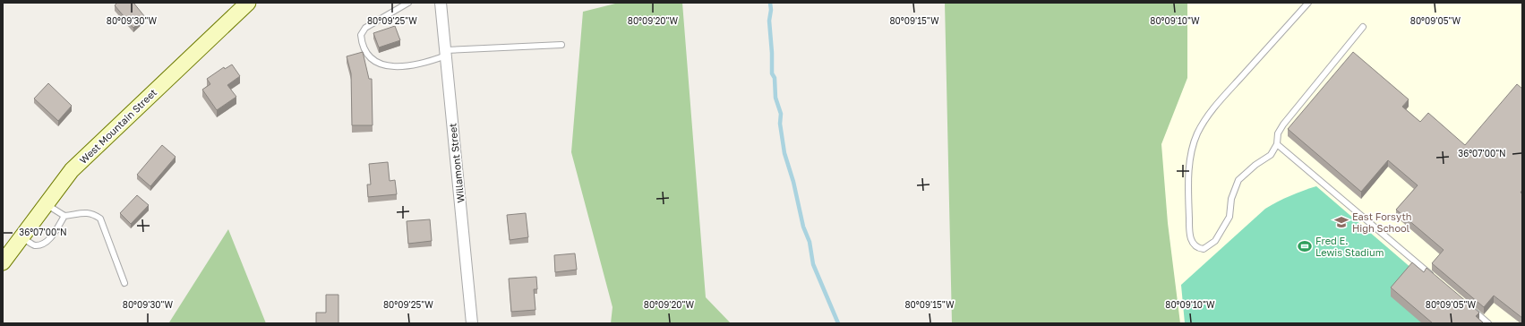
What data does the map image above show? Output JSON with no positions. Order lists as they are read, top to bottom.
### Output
{
  "streets": {
    "main road": ["West Mountain Street"],
    "street": ["Willamont Street"]
  },
  "places": {
    "school or university": ["East Forsyth High School"],
    "sports": ["Fred E. Lewis Stadium"]
  },
  "coordinates": [
    "80°09'30\"W",
    "80°09'25\"W",
    "80°09'20\"W",
    "80°09'15\"W",
    "80°09'10\"W",
    "80°09'05\"W",
    "36°07'00\"N"
  ]
}
